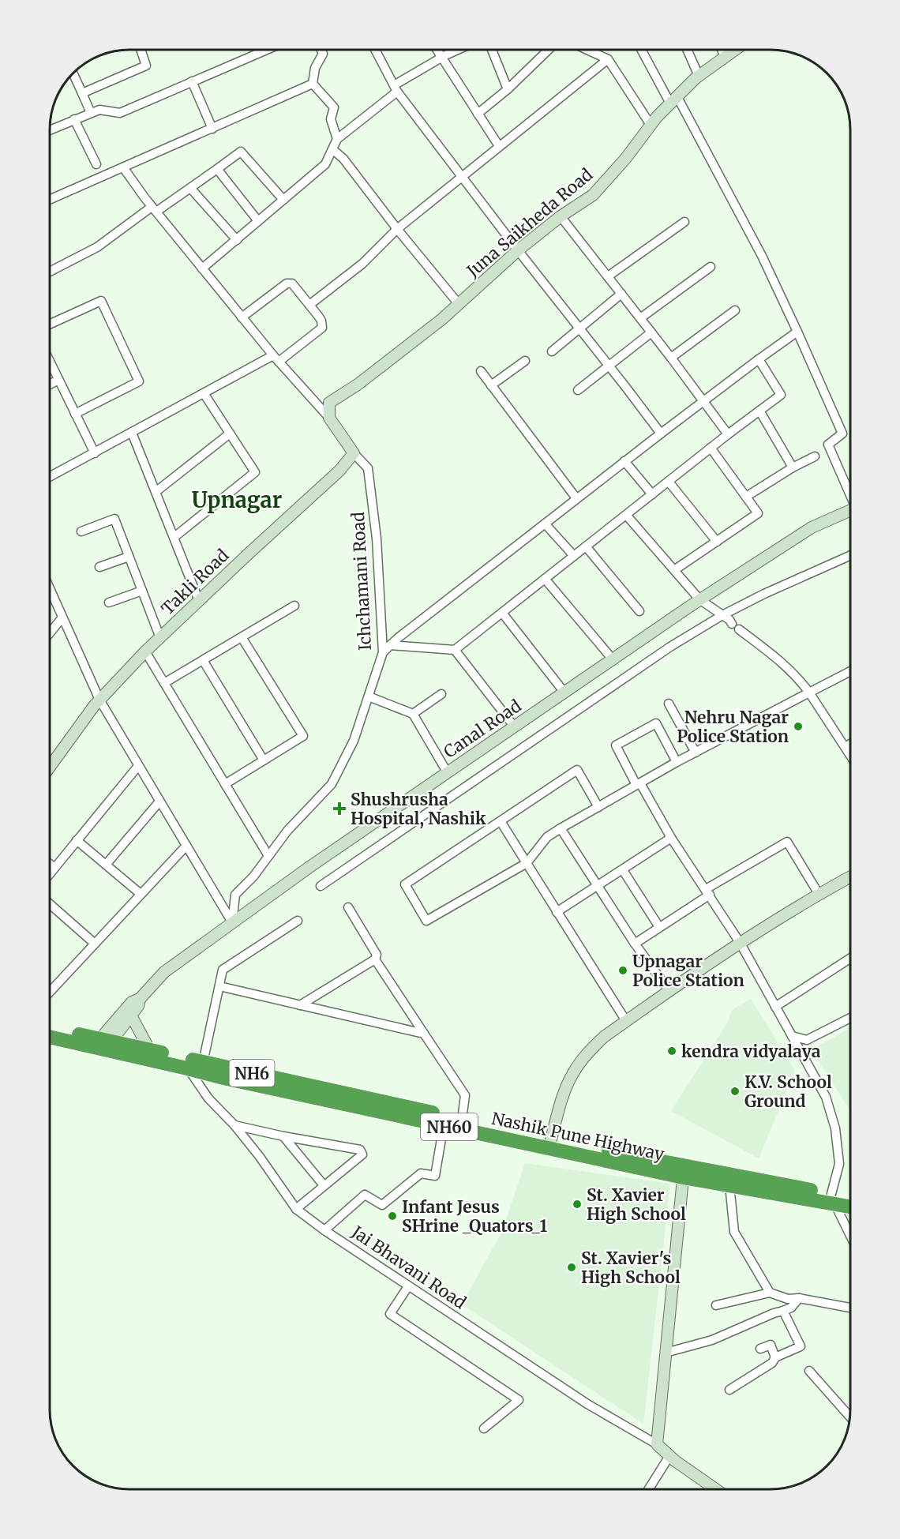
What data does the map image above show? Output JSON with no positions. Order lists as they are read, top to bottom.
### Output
{
  "streets": {
    "highway": ["NH6", "NH60", "Nashik Pune Highway"],
    "street": [
      "Juna Saikheda Road",
      "Ichchamani Road",
      "Takli Road",
      "Canal Road",
      "Jai Bhavani Road"
    ]
  },
  "crossings": [
    ["Ichchamani Road", "Takli Road"],
    ["Ichchamani Road", "Canal Road"],
    ["Canal Road", "Nashik Pune Highway"],
    ["Nashik Pune Highway", "Jai Bhavani Road"]
  ],
  "districts": ["Upnagar"],
  "places": {
    "other": [
      "Nehru Nagar Police Station",
      "Upnagar Police Station",
      "kendra vidyalaya",
      "K.V. School Ground",
      "St. Xavier High School",
      "Infant Jesus SHrine _Quators_1",
      "St. Xavier's High School"
    ],
    "health": ["Shushrusha Hospital, Nashik"]
  }
}
